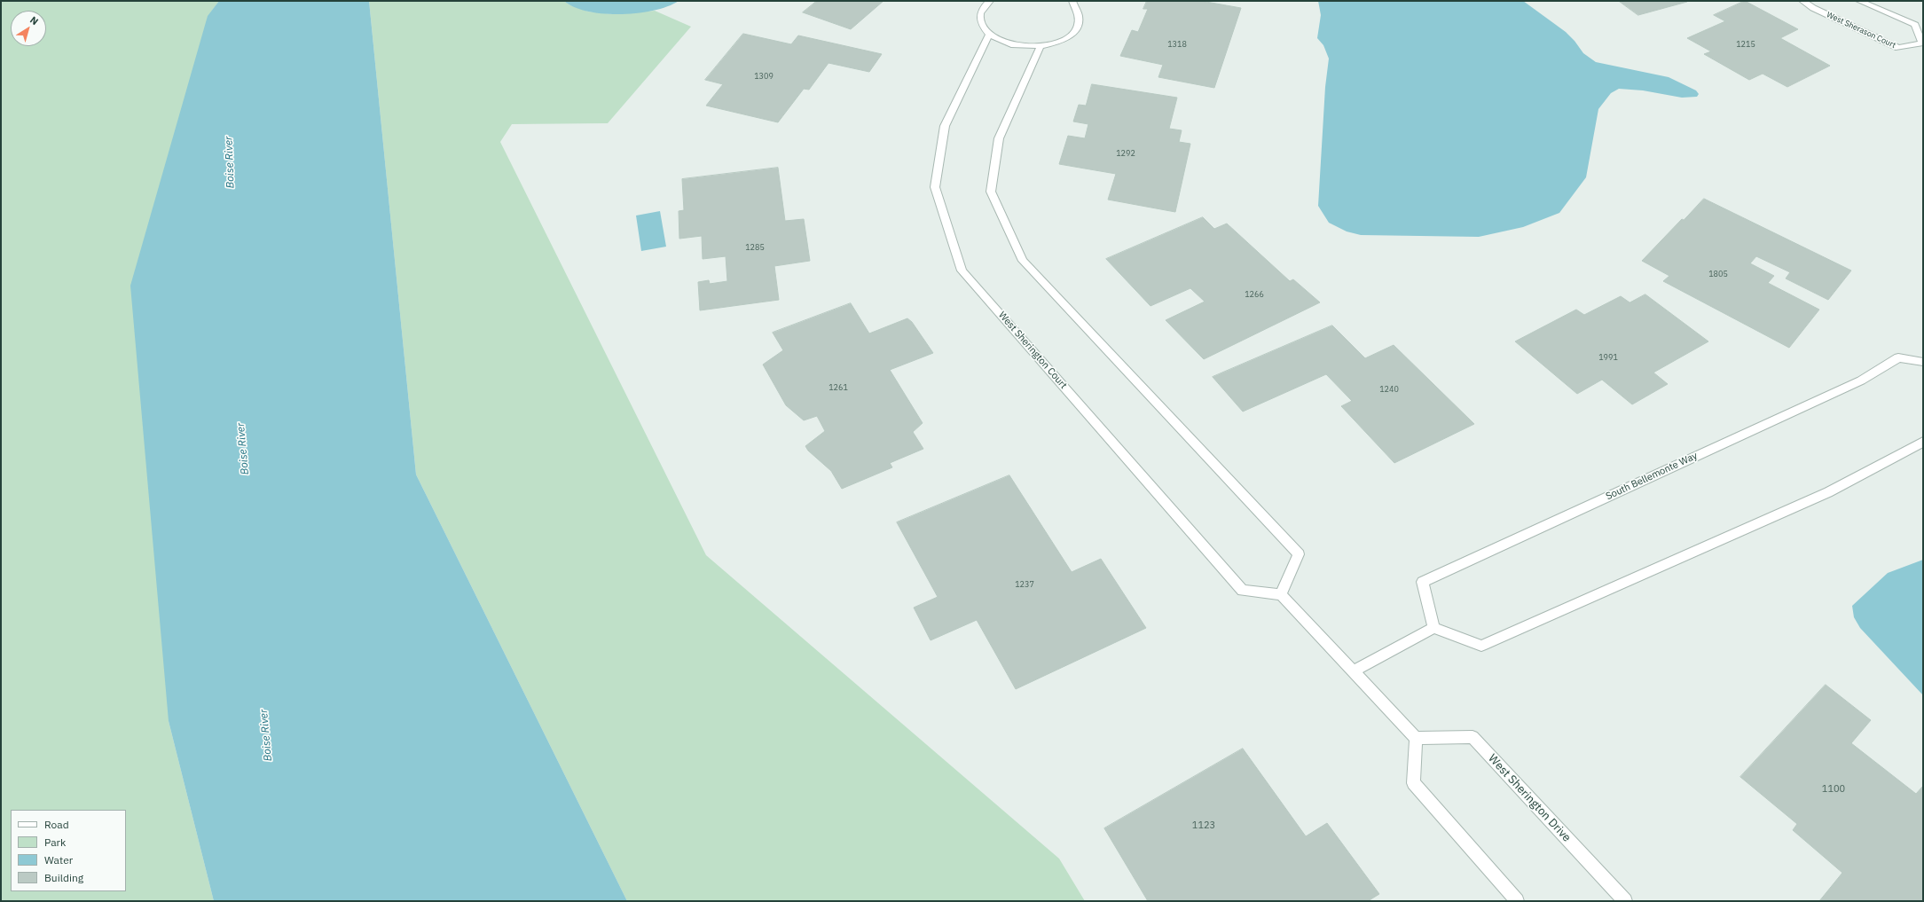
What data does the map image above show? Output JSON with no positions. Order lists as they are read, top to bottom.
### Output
{
  "streets": {
    "street": [
      "West Sherason Court",
      "West Sherington Court",
      "South Bellemonte Way",
      "West Sherington Drive"
    ]
  },
  "water": ["Boise River"],
  "house_numbers": [
    "1318",
    "1215",
    "1309",
    "1292",
    "1285",
    "1805",
    "1266",
    "1991",
    "1261",
    "1240",
    "1237",
    "1100",
    "1123"
  ],
  "legend": [
    "Road",
    "Park",
    "Water",
    "Building"
  ],
  "north": "top right"
}
